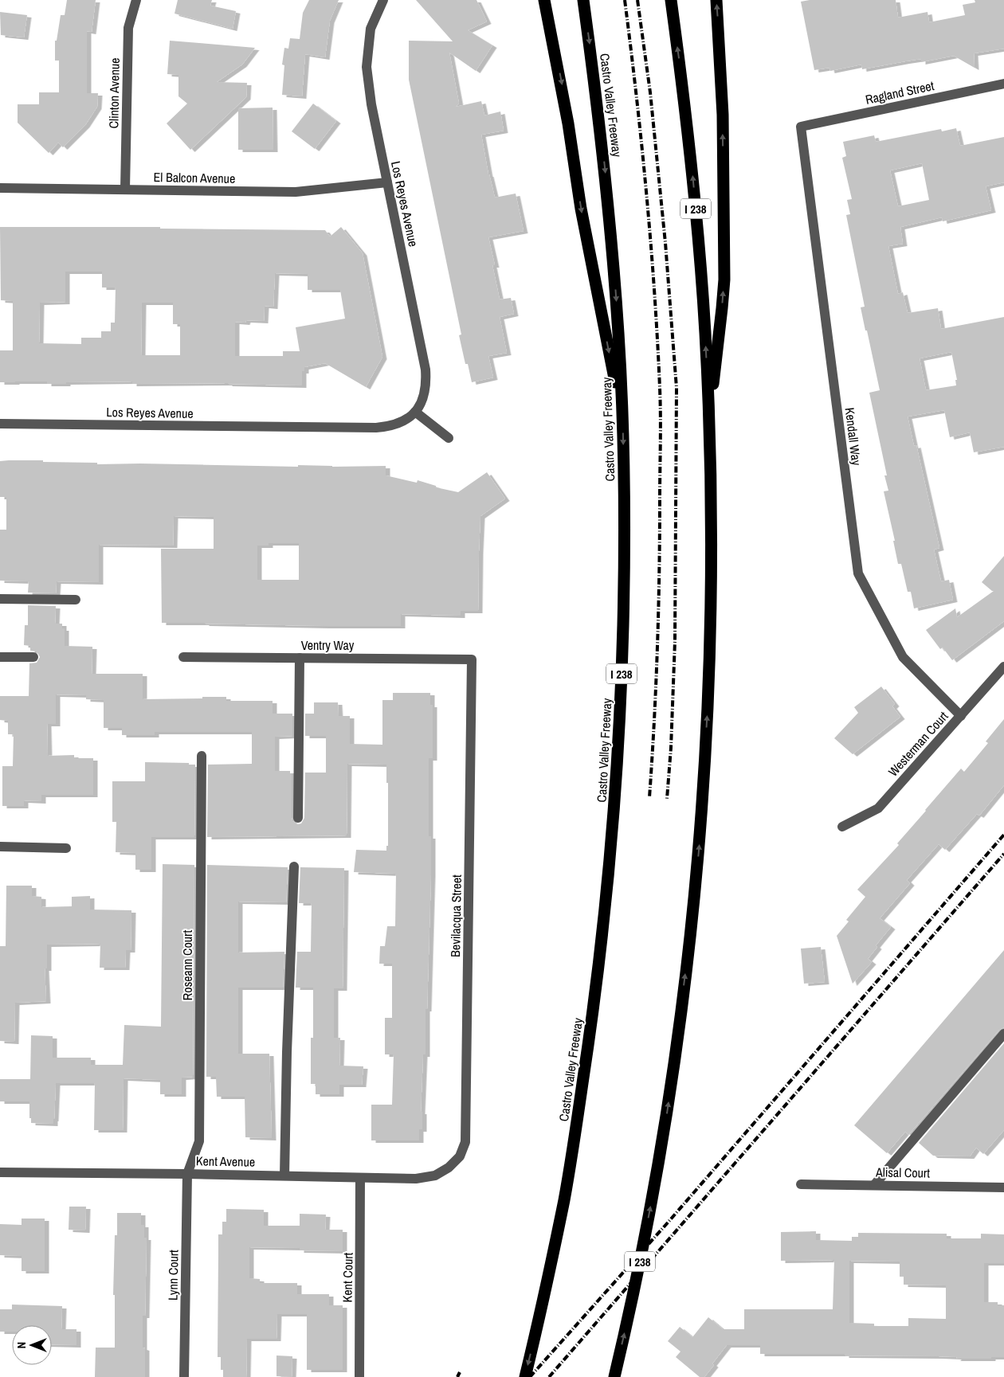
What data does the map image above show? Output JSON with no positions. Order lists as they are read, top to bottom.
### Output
{
  "streets": {
    "highway": ["Castro Valley Freeway", "I 238"],
    "street": [
      "Ragland Street",
      "Clinton Avenue",
      "El Balcon Avenue",
      "Los Reyes Avenue",
      "Kendall Way",
      "Ventry Way",
      "Westerman Court",
      "Bevilacqua Street",
      "Roseann Court",
      "Kent Avenue",
      "Alisal Court",
      "Lynn Court",
      "Kent Court"
    ]
  },
  "crossings": [
    ["Ragland Street", "Kendall Way"],
    ["Clinton Avenue", "El Balcon Avenue"],
    ["El Balcon Avenue", "Los Reyes Avenue"],
    ["Kendall Way", "Westerman Court"],
    ["Ventry Way", "Bevilacqua Street"],
    ["Bevilacqua Street", "Kent Avenue"],
    ["Roseann Court", "Kent Avenue"],
    ["Roseann Court", "Lynn Court"],
    ["Kent Avenue", "Lynn Court"],
    ["Kent Avenue", "Kent Court"]
  ],
  "north": "left"
}
